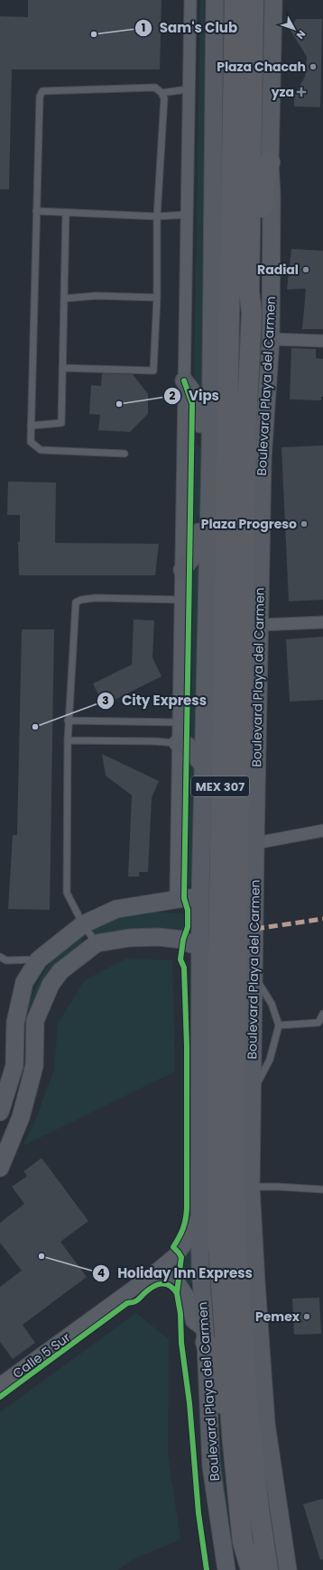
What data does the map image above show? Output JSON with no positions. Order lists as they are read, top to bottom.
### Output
{
  "streets": {
    "highway": ["MEX 307"],
    "main road": ["Boulevard Playa del Carmen"],
    "street": ["Calle 5 Sur"]
  },
  "crossings": [
    ["Boulevard Playa del Carmen", "Calle 5 Sur"]
  ],
  "places": {
    "other": [
      "Sam's Club",
      "Plaza Chacah",
      "Radial",
      "Vips",
      "Plaza Progreso",
      "City Express",
      "Holiday Inn Express",
      "Pemex"
    ],
    "health": ["yza"]
  },
  "north": "bottom right"
}
